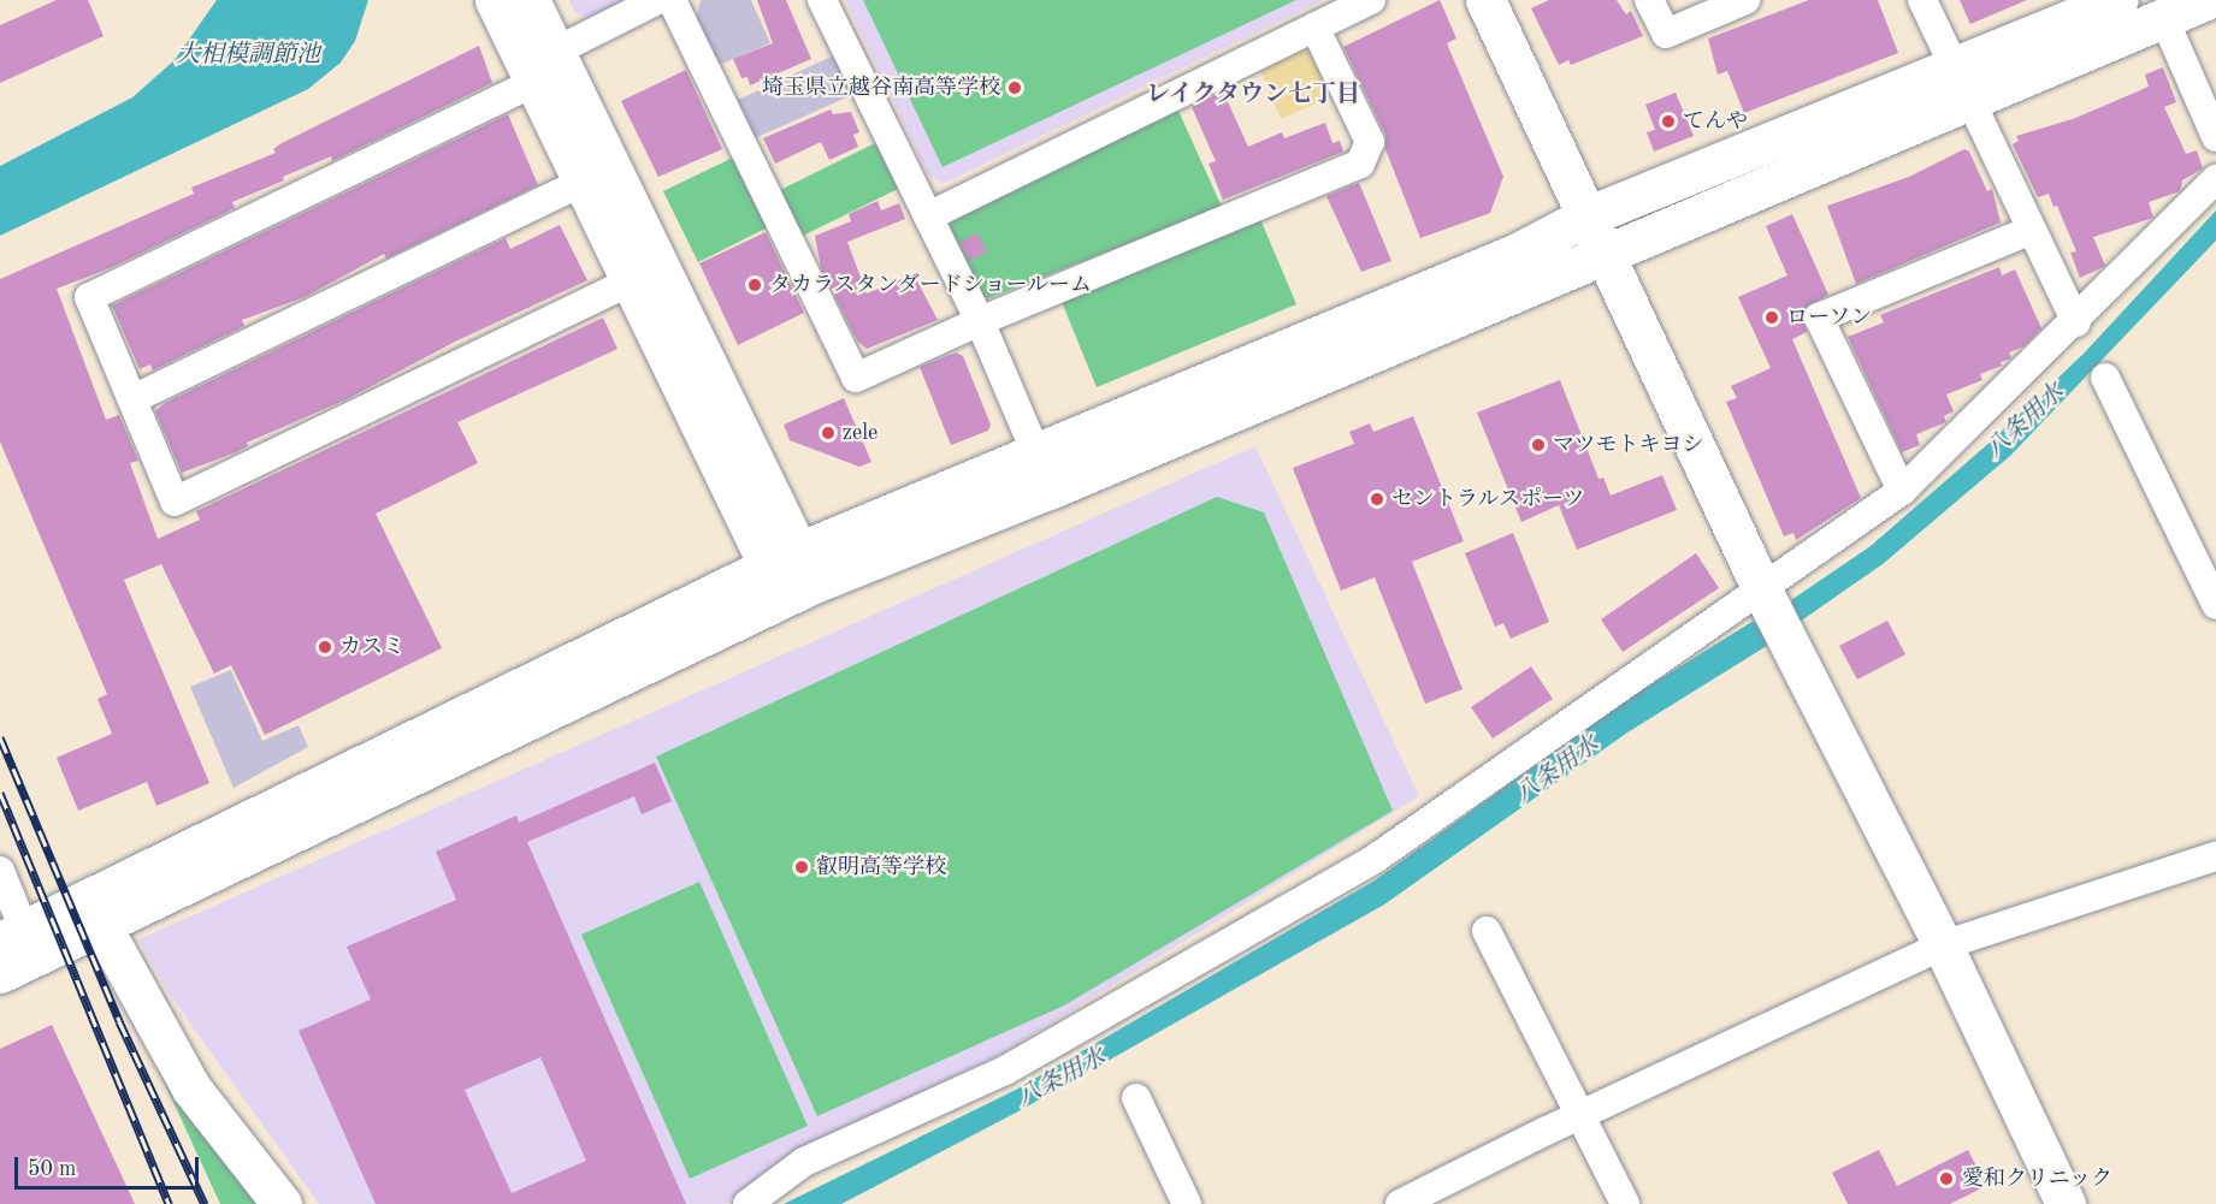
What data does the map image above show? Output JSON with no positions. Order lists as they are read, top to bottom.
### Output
{
  "districts": ["レイクタウン七丁目"],
  "water": ["大相模調節池", "八条用水"],
  "places": [
    "埼玉県立越谷南高等学校",
    "てんや",
    "タカラスタンダードショールーム",
    "ローソン",
    "zele",
    "マツモトキヨシ",
    "セントラルスポーツ",
    "カスミ",
    "叡明高等学校",
    "愛和クリニック"
  ],
  "scale_bar": "50 m"
}
